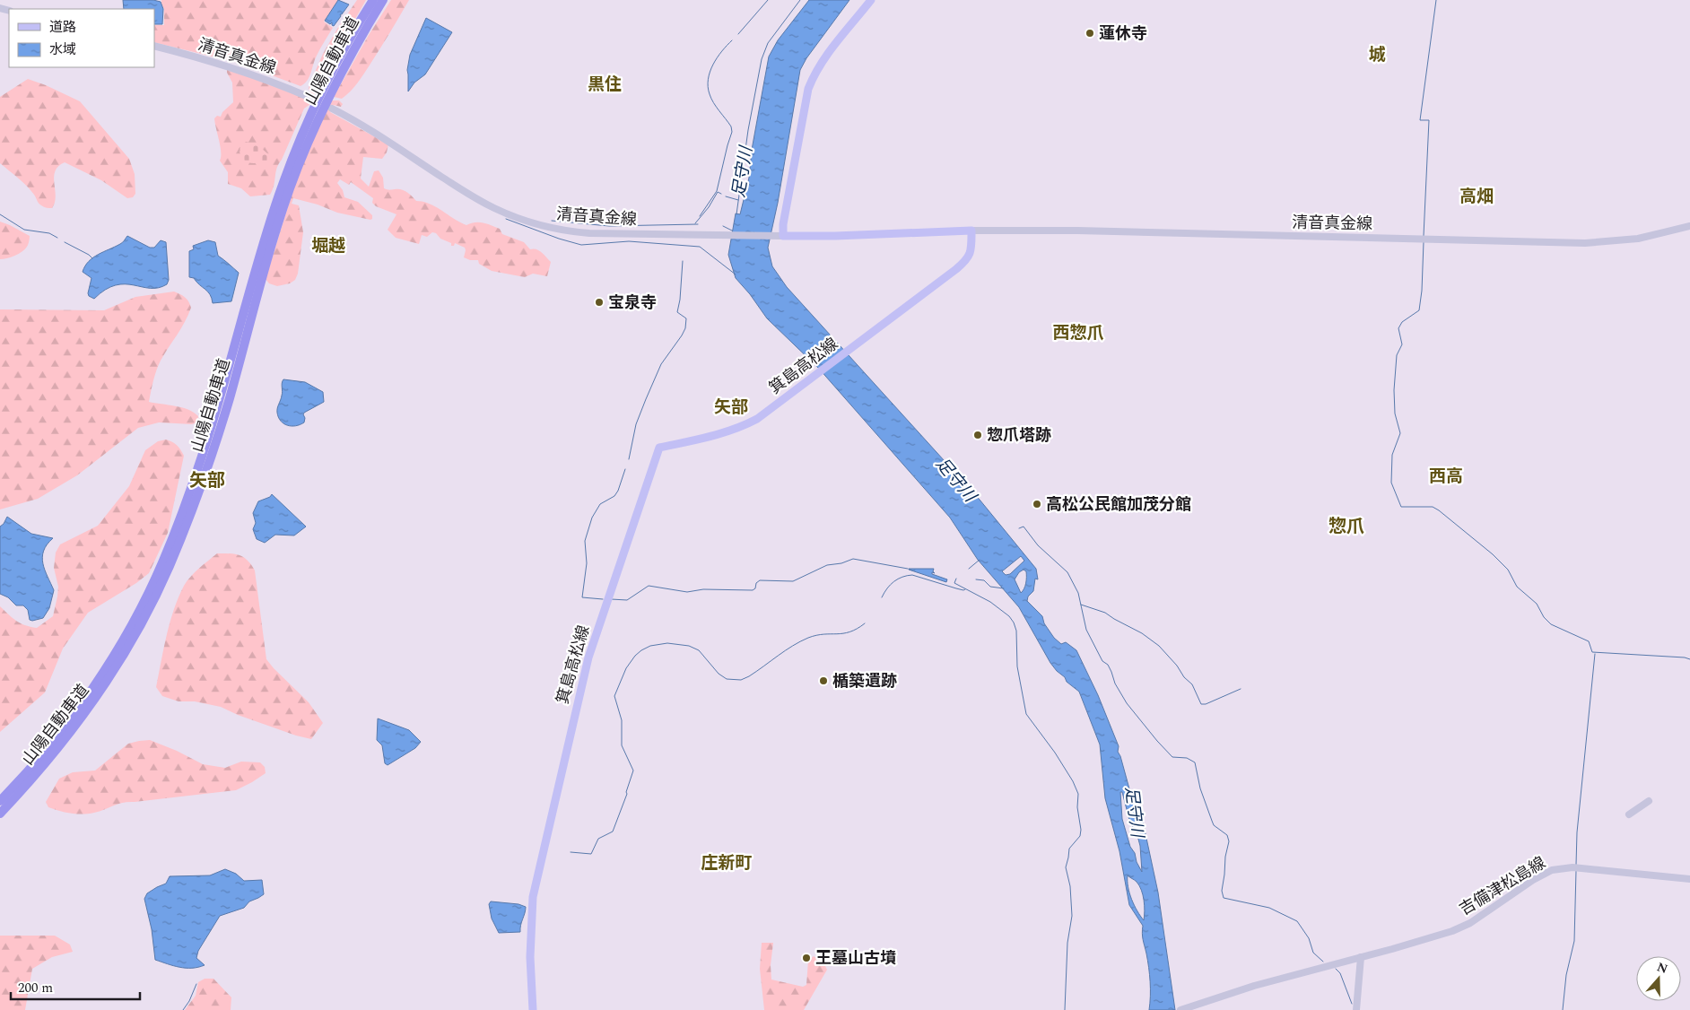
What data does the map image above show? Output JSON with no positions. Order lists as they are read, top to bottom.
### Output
{
  "streets": {
    "highway": ["山陽自動車道"],
    "main road": ["清音真金線", "箕島高松線", "吉備津松島線"]
  },
  "crossings": [
    ["清音真金線", "箕島高松線"]
  ],
  "districts": [
    "城",
    "黒住",
    "高畑",
    "堀越",
    "西惣爪",
    "矢部",
    "西高",
    "矢部",
    "惣爪",
    "庄新町"
  ],
  "water": ["足守川"],
  "places": [
    "蓮休寺",
    "宝泉寺",
    "惣爪塔跡",
    "高松公民館加茂分館",
    "楯築遺跡",
    "王墓山古墳"
  ],
  "legend": ["道路", "水域"],
  "scale_bar": "200 m",
  "north": "top"
}
